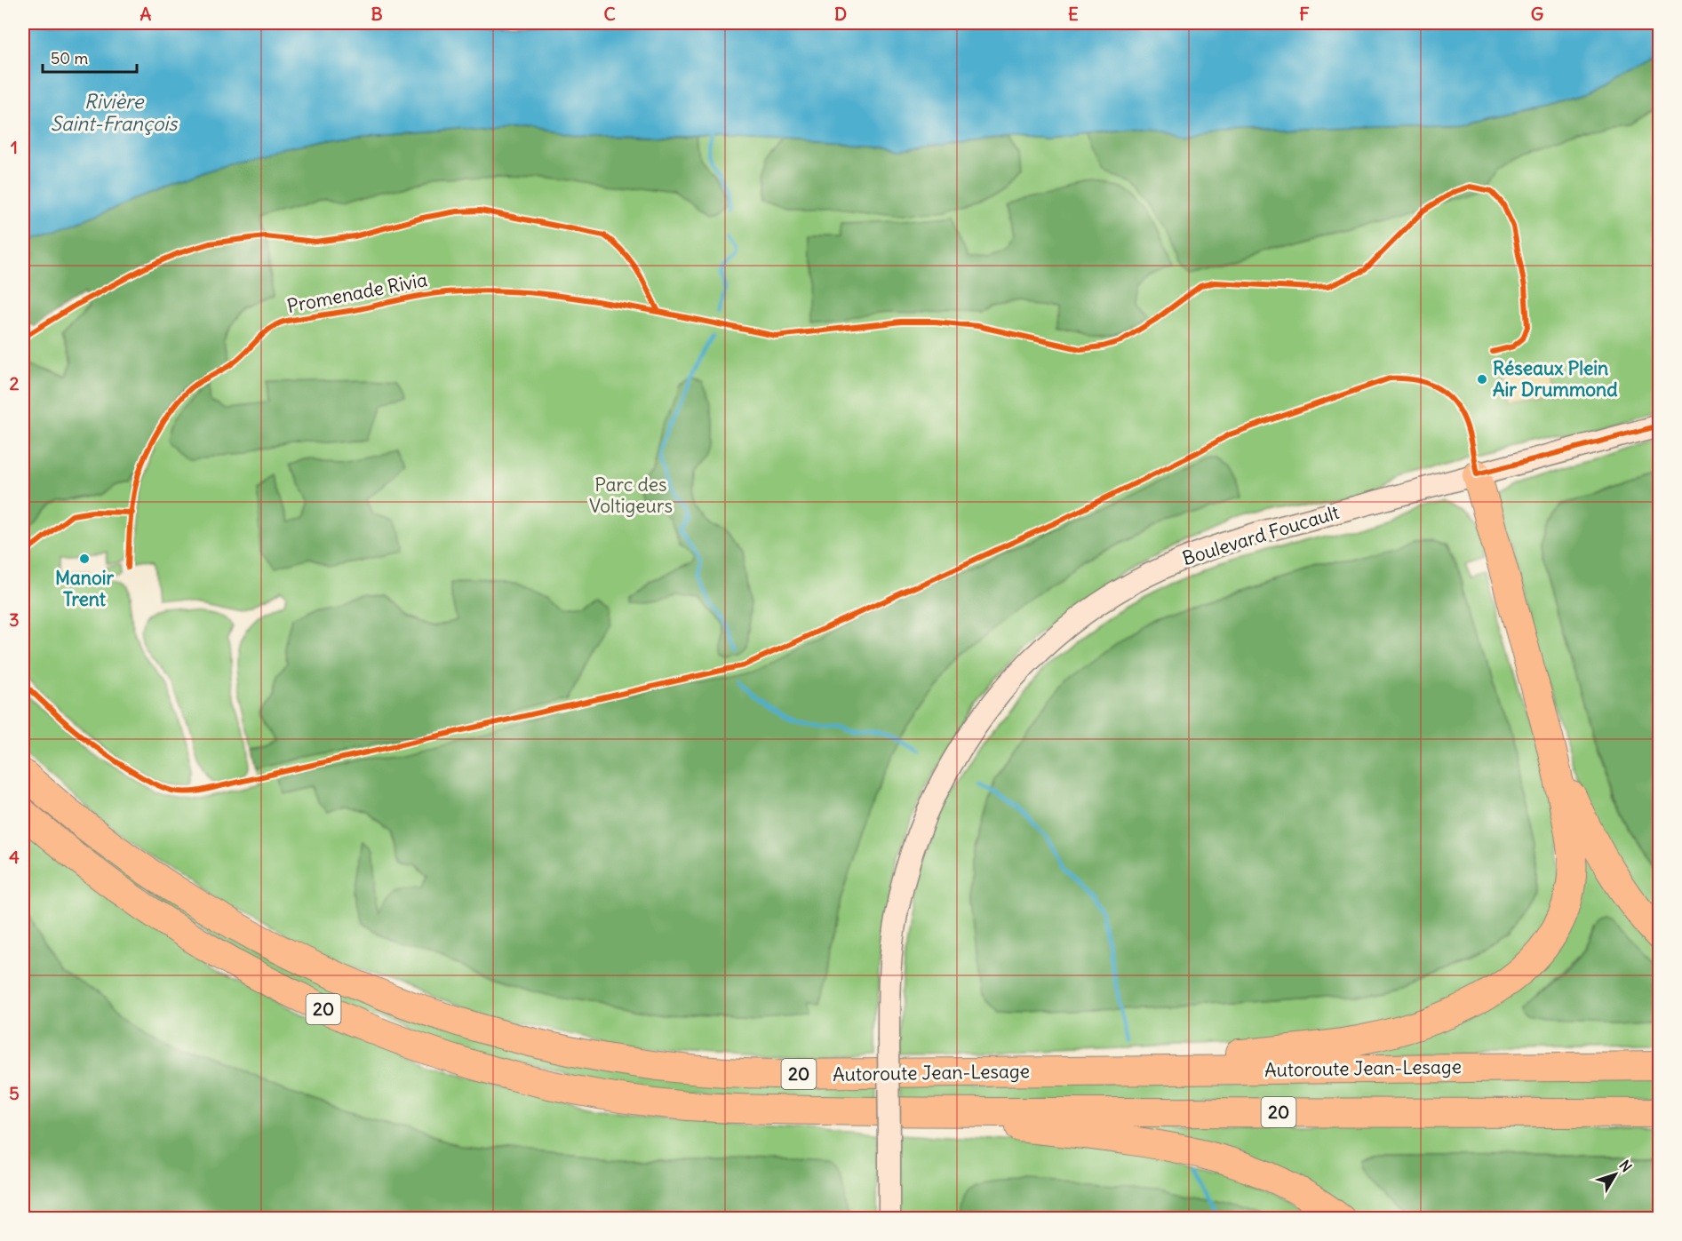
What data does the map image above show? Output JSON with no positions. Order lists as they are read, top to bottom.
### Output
{
  "streets": {
    "highway": ["20", "Autoroute Jean-Lesage"],
    "street": ["Boulevard Foucault"],
    "cycle path": ["Promenade Rivia"]
  },
  "water": ["Rivière Saint-François"],
  "parks": ["Parc des Voltigeurs"],
  "places": ["Réseaux Plein Air Drummond", "Manoir Trent"],
  "scale_bar": "50 m",
  "north": "top right",
  "grid": {
    "columns": [
      "A",
      "B",
      "C",
      "D",
      "E",
      "F",
      "G"
    ],
    "rows": [
      "1",
      "2",
      "3",
      "4",
      "5"
    ]
  }
}
